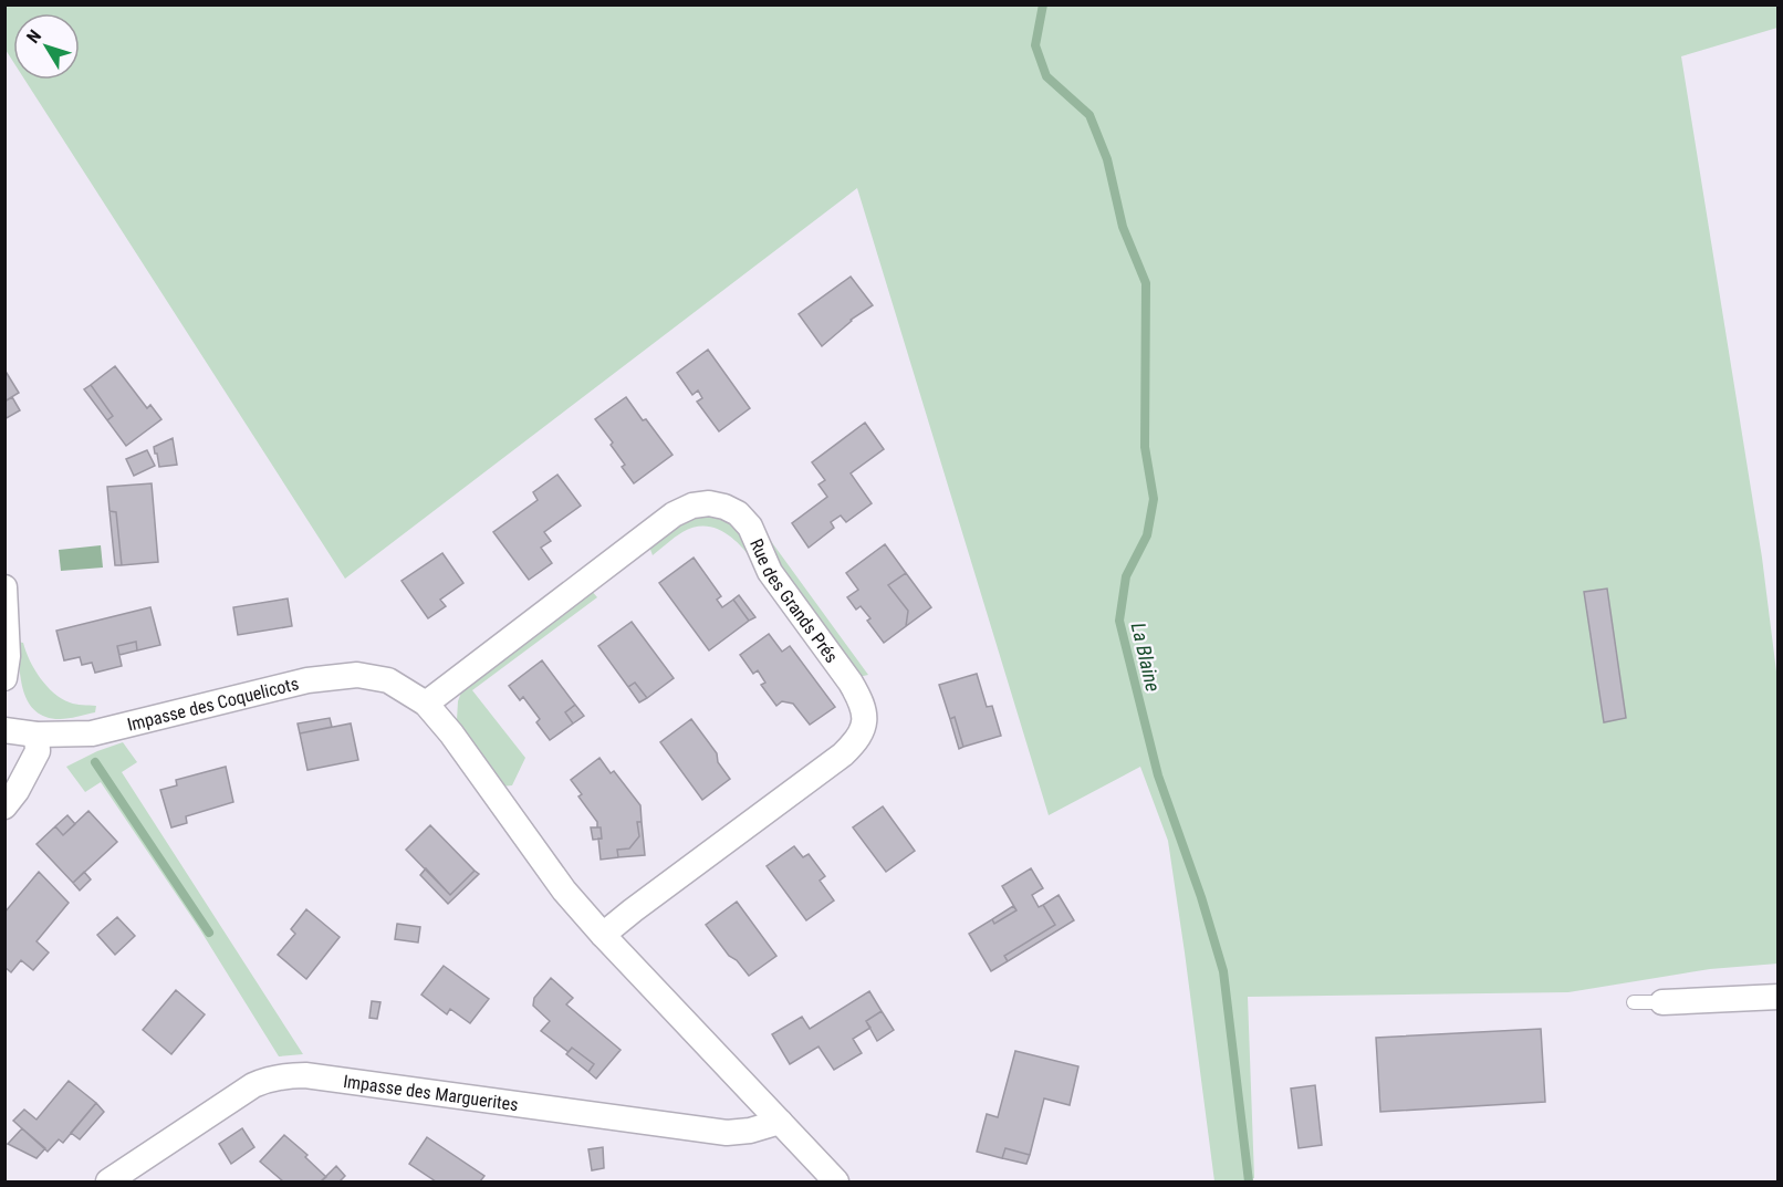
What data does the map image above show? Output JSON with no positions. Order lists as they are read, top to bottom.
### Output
{
  "streets": {
    "street": ["Rue des Grands Prés", "Impasse des Coquelicots", "Impasse des Marguerites"]
  },
  "crossings": [
    ["Rue des Grands Prés", "Impasse des Coquelicots"]
  ],
  "water": ["La Blaine"],
  "north": "top left"
}
